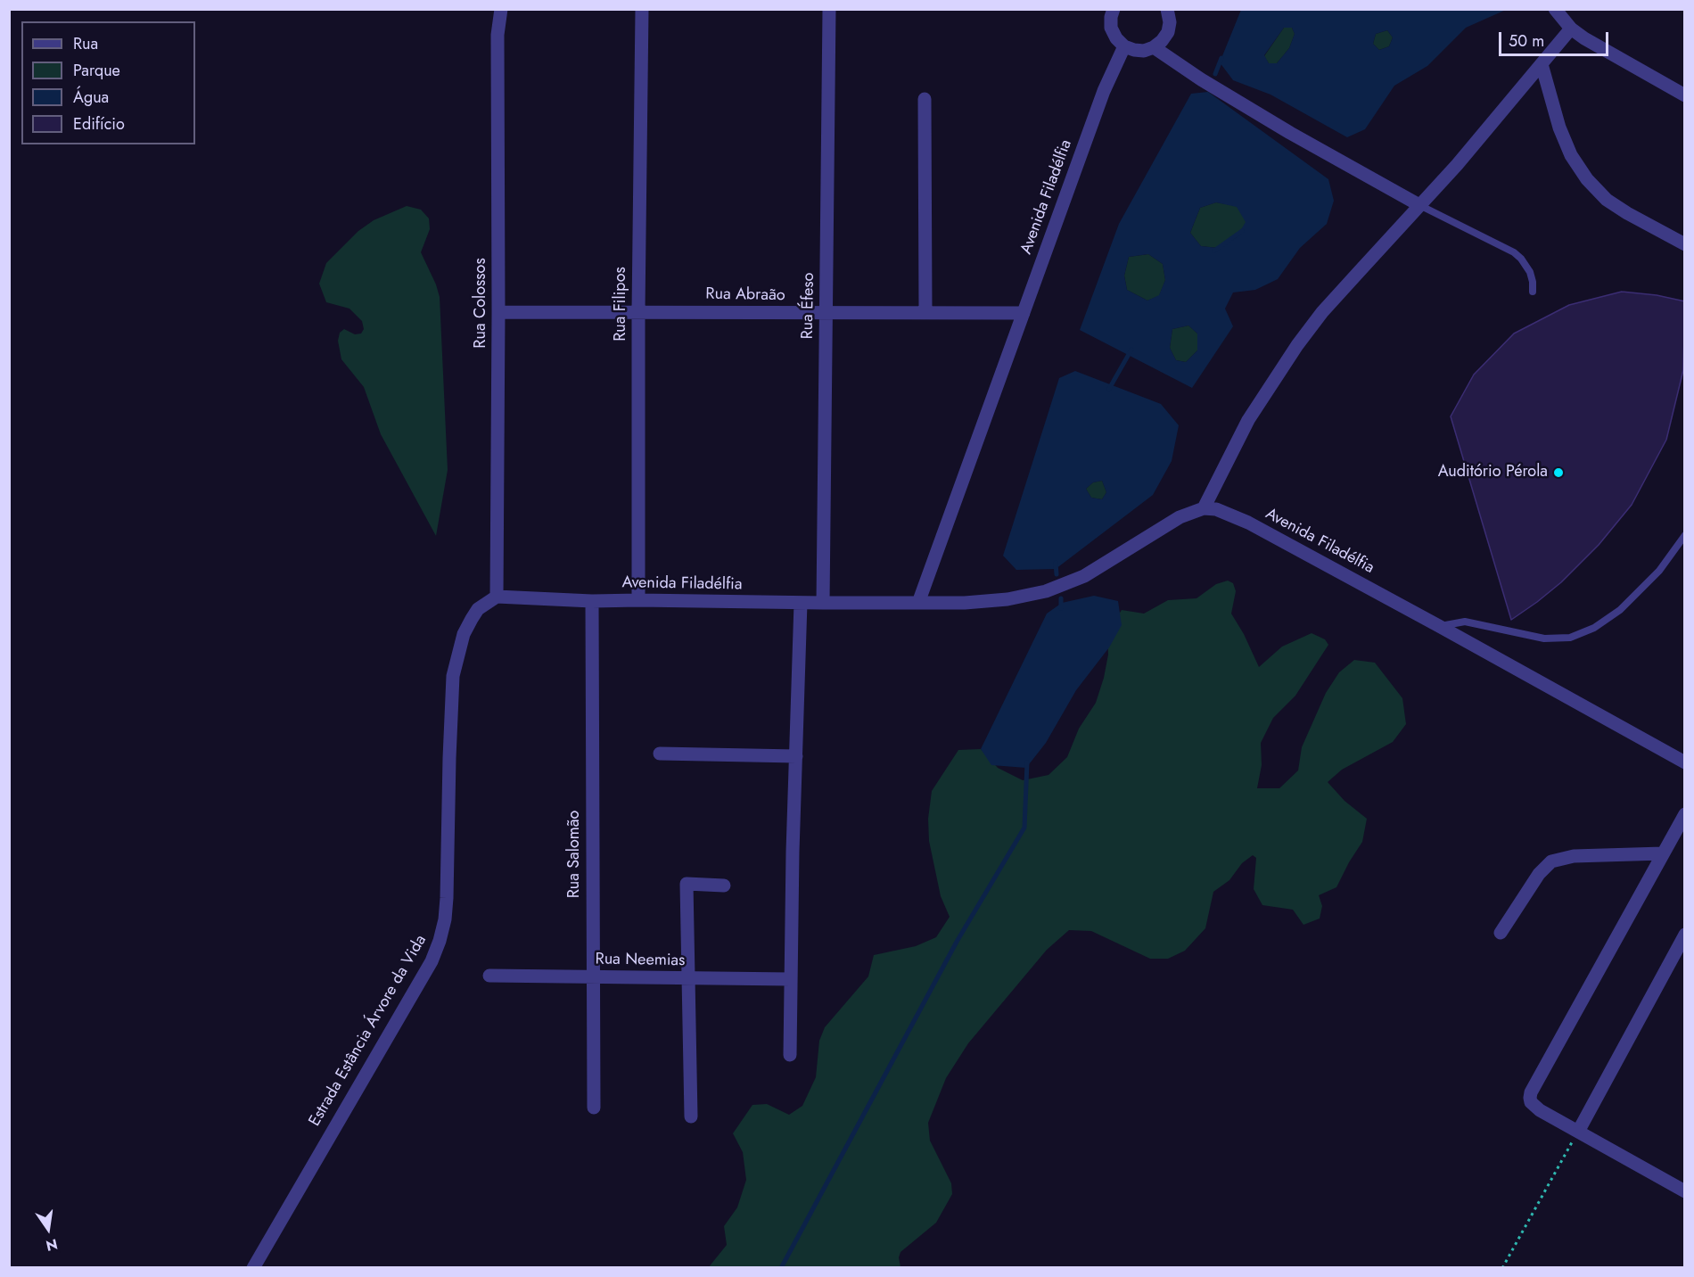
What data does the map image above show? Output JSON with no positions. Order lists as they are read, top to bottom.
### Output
{
  "streets": {
    "street": [
      "Avenida Filadélfia",
      "Rua Abraão",
      "Rua Colossos",
      "Rua Filipos",
      "Rua Éfeso",
      "Rua Salomão",
      "Rua Neemias",
      "Estrada Estância Árvore da Vida"
    ]
  },
  "crossings": [
    ["Avenida Filadélfia", "Rua Abraão"],
    ["Avenida Filadélfia", "Rua Colossos"],
    ["Avenida Filadélfia", "Rua Filipos"],
    ["Avenida Filadélfia", "Rua Éfeso"],
    ["Avenida Filadélfia", "Rua Salomão"],
    ["Avenida Filadélfia", "Estrada Estância Árvore da Vida"],
    ["Rua Abraão", "Rua Colossos"],
    ["Rua Abraão", "Rua Filipos"],
    ["Rua Abraão", "Rua Éfeso"],
    ["Rua Colossos", "Estrada Estância Árvore da Vida"],
    ["Rua Salomão", "Rua Neemias"]
  ],
  "places": ["Auditório Pérola"],
  "legend": [
    "Rua",
    "Parque",
    "Água",
    "Edifício"
  ],
  "scale_bar": "50 m",
  "north": "bottom"
}
